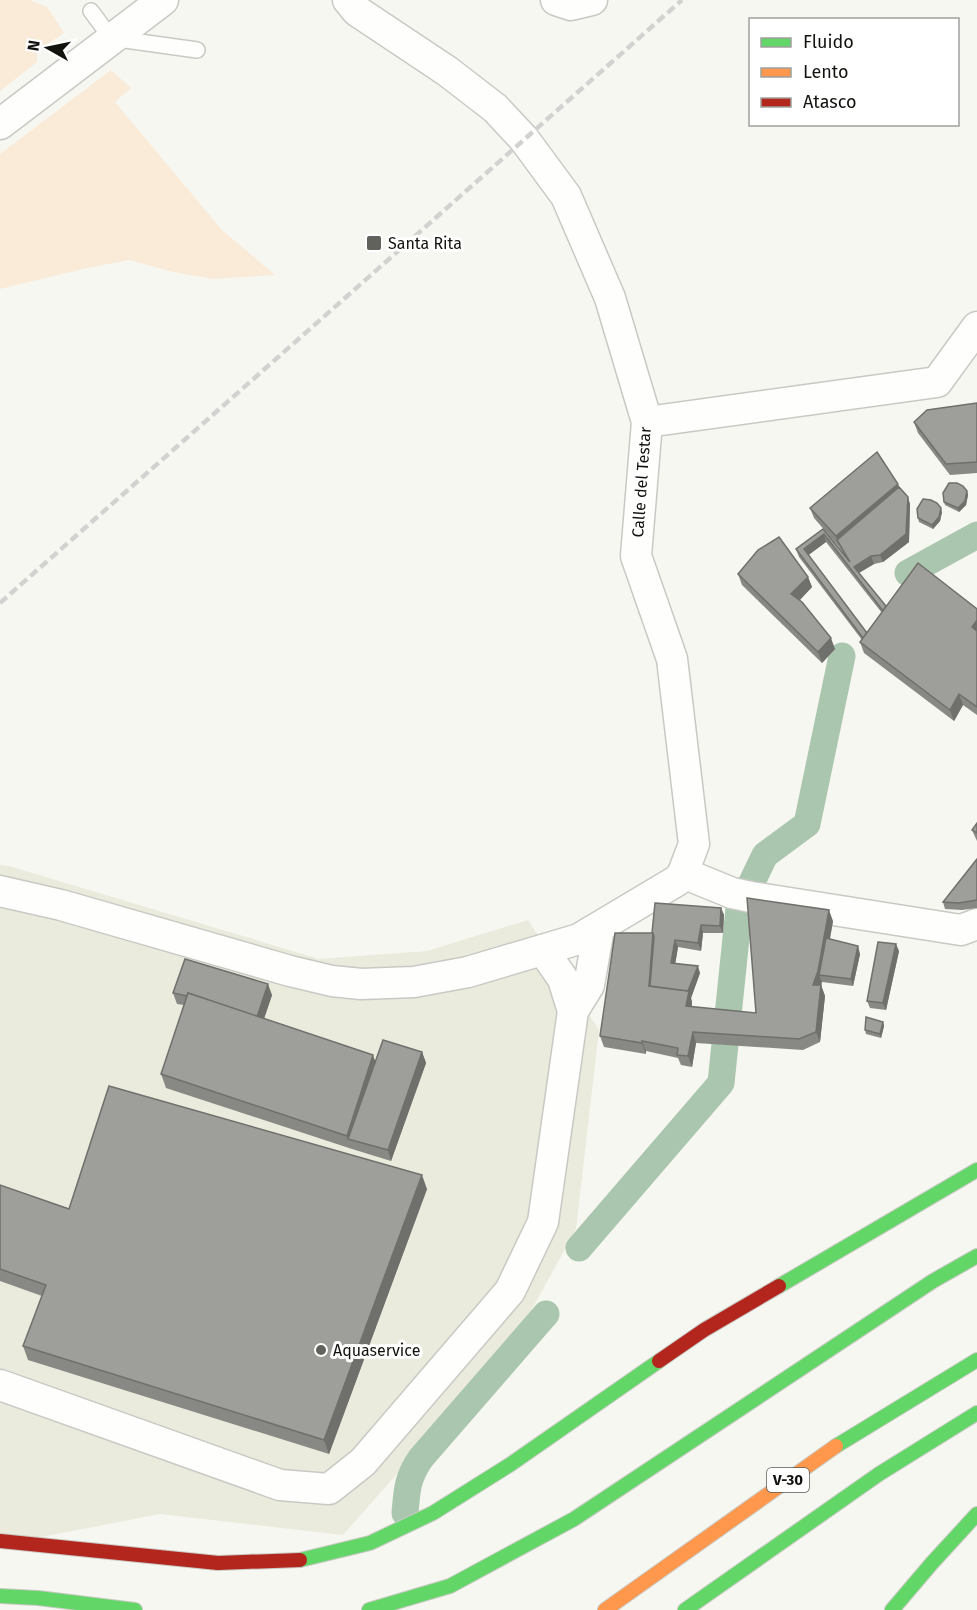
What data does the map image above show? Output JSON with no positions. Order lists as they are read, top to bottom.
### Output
{
  "streets": {
    "main road": ["V-30"],
    "street": ["Calle del Testar"]
  },
  "places": {
    "transit": ["Santa Rita"],
    "other": ["Aquaservice"]
  },
  "legend": ["Fluido", "Lento", "Atasco"],
  "north": "left"
}
